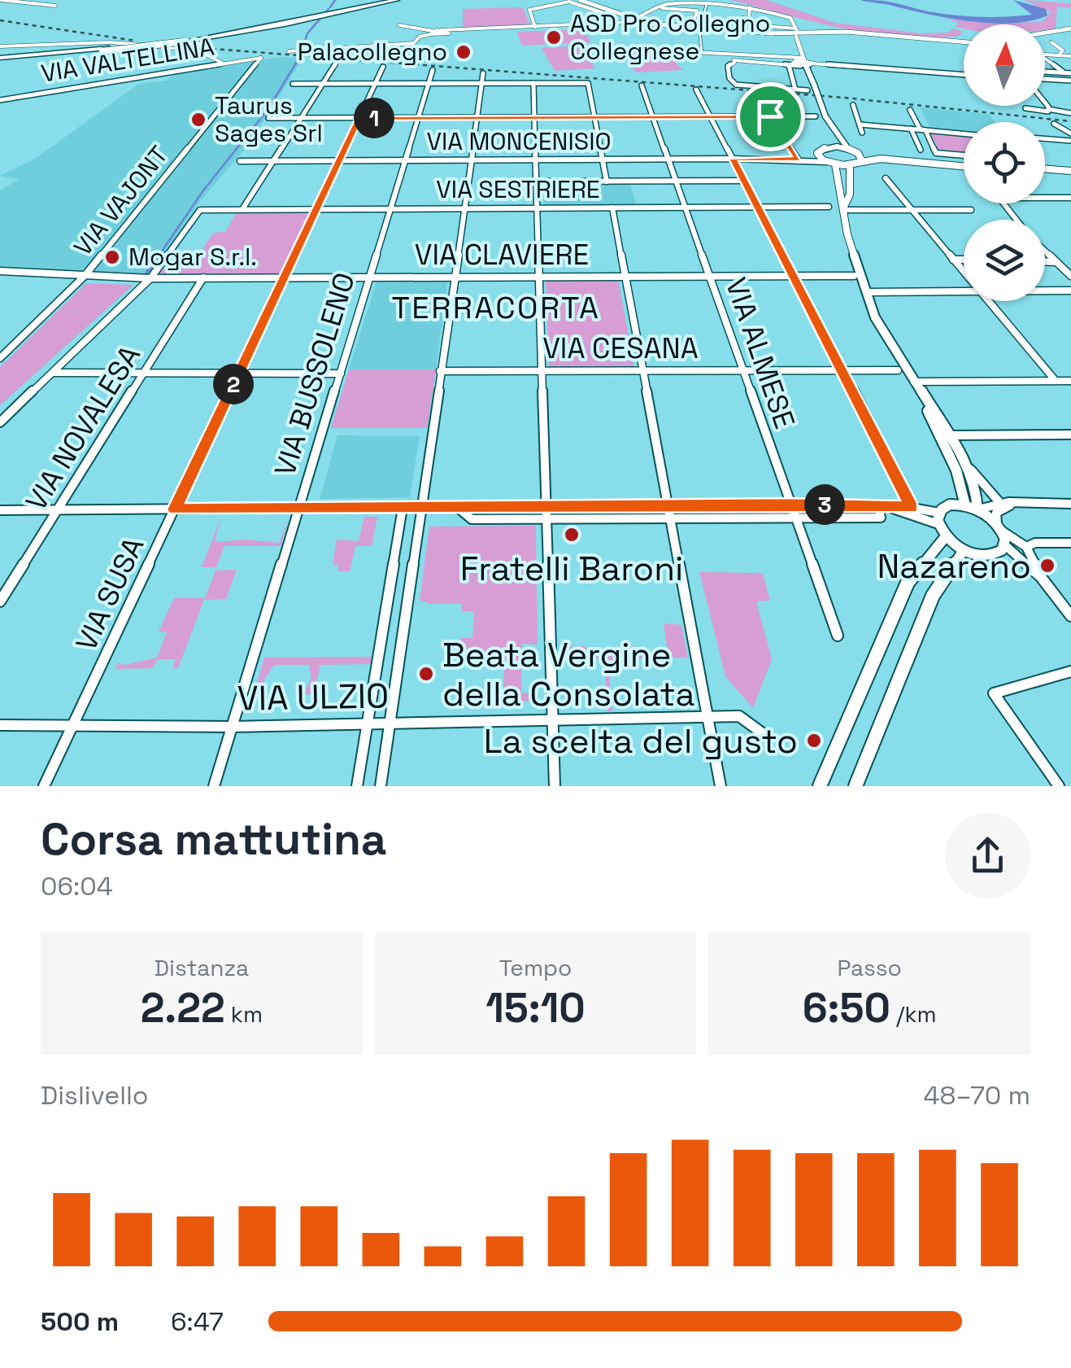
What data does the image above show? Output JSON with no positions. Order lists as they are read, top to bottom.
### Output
{
  "streets": {
    "street": [
      "VIA VALTELLINA",
      "VIA MONCENISIO",
      "VIA SESTRIERE",
      "VIA VAJONT",
      "VIA CLAVIERE",
      "VIA CESANA",
      "VIA ALMESE",
      "VIA BUSSOLENO",
      "VIA NOVALESA",
      "VIA SUSA",
      "VIA ULZIO"
    ]
  },
  "crossings": [
    ["VIA VALTELLINA", "VIA VAJONT"],
    ["VIA MONCENISIO", "VIA ALMESE"],
    ["VIA MONCENISIO", "VIA BUSSOLENO"],
    ["VIA MONCENISIO", "VIA SUSA"],
    ["VIA SESTRIERE", "VIA CLAVIERE"],
    ["VIA SESTRIERE", "VIA ALMESE"],
    ["VIA SESTRIERE", "VIA BUSSOLENO"],
    ["VIA SESTRIERE", "VIA SUSA"],
    ["VIA VAJONT", "VIA CLAVIERE"],
    ["VIA CLAVIERE", "VIA ALMESE"],
    ["VIA CLAVIERE", "VIA BUSSOLENO"],
    ["VIA CLAVIERE", "VIA NOVALESA"],
    ["VIA CLAVIERE", "VIA SUSA"],
    ["VIA CESANA", "VIA ALMESE"],
    ["VIA BUSSOLENO", "VIA ULZIO"],
    ["VIA SUSA", "VIA ULZIO"]
  ],
  "districts": ["TERRACORTA"],
  "places": [
    "ASD Pro Collegno Collegnese",
    "Palacollegno",
    "Taurus Sages Srl",
    "Mogar S.r.l.",
    "Fratelli Baroni",
    "Nazareno",
    "Beata Vergine della Consolata",
    "La scelta del gusto"
  ],
  "north": "top",
  "page": {
    "pins": ["1", "2", "3"],
    "heading": ["Corsa mattutina", "06:04"],
    "stats": [
      ["Distanza", "2.22 km"],
      ["Tempo", "15:10"],
      ["Passo", "6:50 /km"]
    ],
    "chart": ["Dislivello", "48–70 m"],
    "list": [
      {
        "name": "500 m",
        "note": "6:47"
      }
    ]
  }
}
